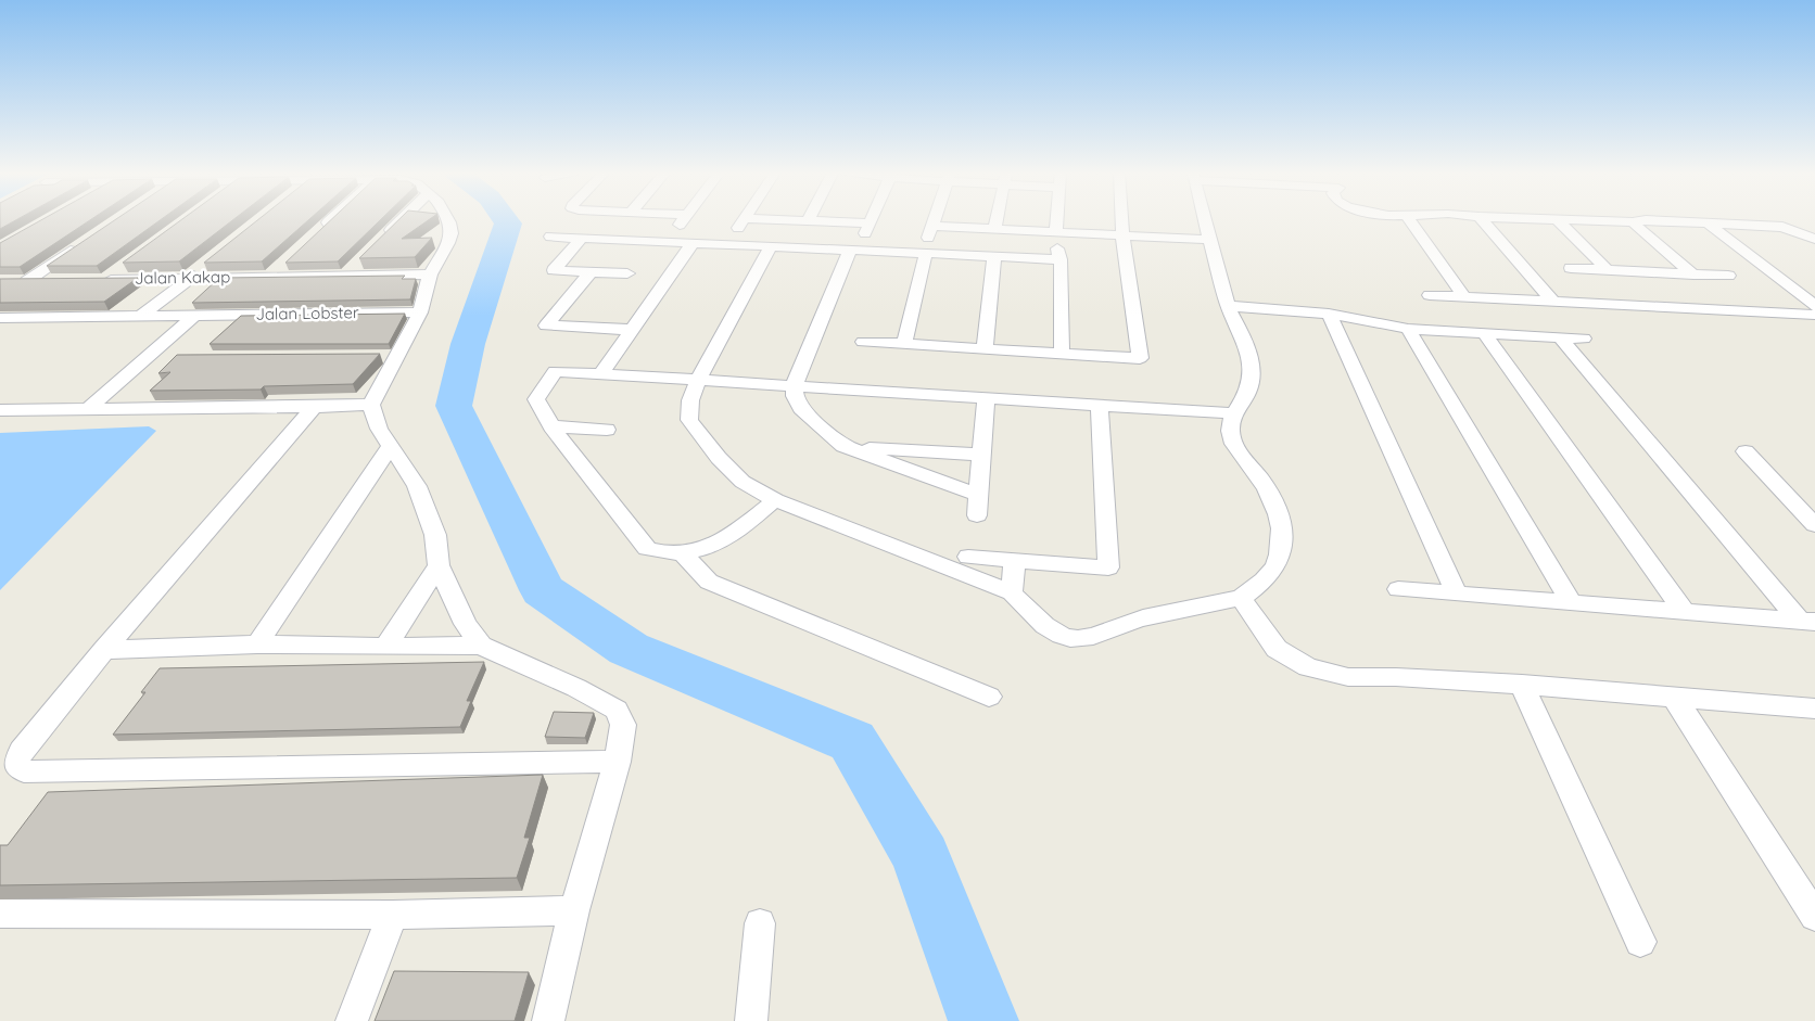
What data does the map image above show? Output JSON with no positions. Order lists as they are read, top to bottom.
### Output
{
  "streets": {
    "street": ["Jalan Kakap", "Jalan Lobster"]
  }
}
